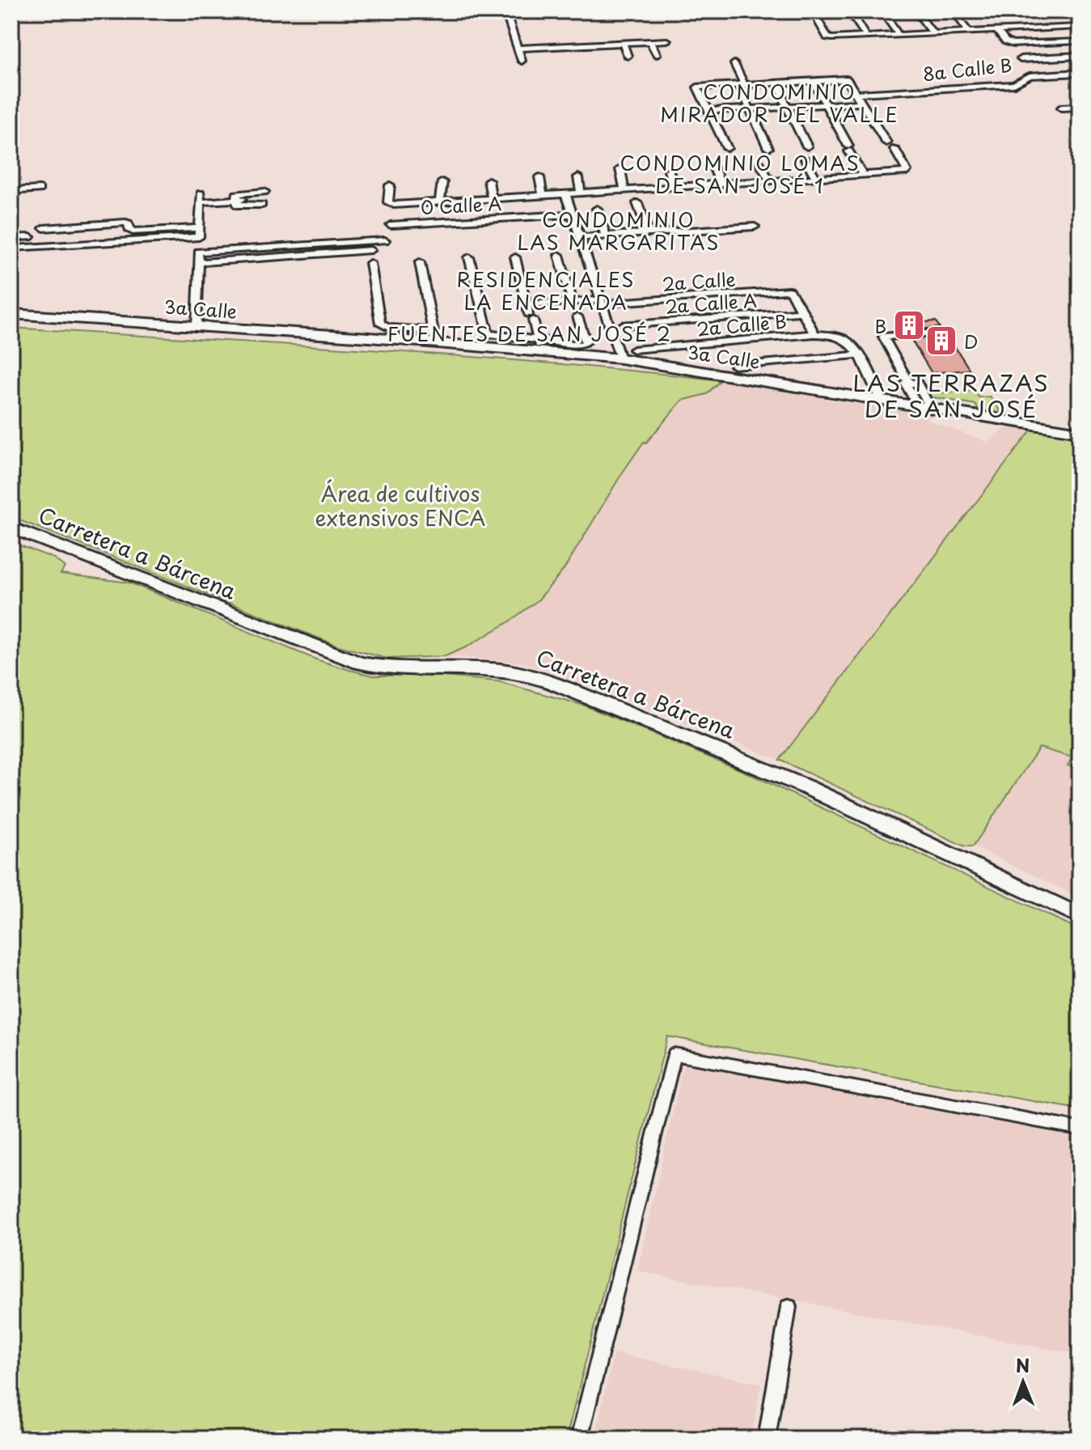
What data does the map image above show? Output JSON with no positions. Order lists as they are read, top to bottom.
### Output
{
  "streets": {
    "main road": ["3a Calle", "Carretera a Bárcena"],
    "street": [
      "8a Calle B",
      "0 Calle A",
      "2a Calle",
      "2a Calle A",
      "2a Calle B"
    ]
  },
  "crossings": [
    ["2a Calle", "2a Calle A"]
  ],
  "districts": [
    "CONDOMINIO MIRADOR DEL VALLE",
    "CONDOMINIO LOMAS DE SAN JOSÉ 1",
    "CONDOMINIO LAS MARGARITAS",
    "RESIDENCIALES LA ENCENADA",
    "FUENTES DE SAN JOSÉ 2",
    "LAS TERRAZAS DE SAN JOSÉ"
  ],
  "parks": ["Área de cultivos extensivos ENCA"],
  "places": {
    "building": ["B", "D"]
  },
  "north": "top"
}
